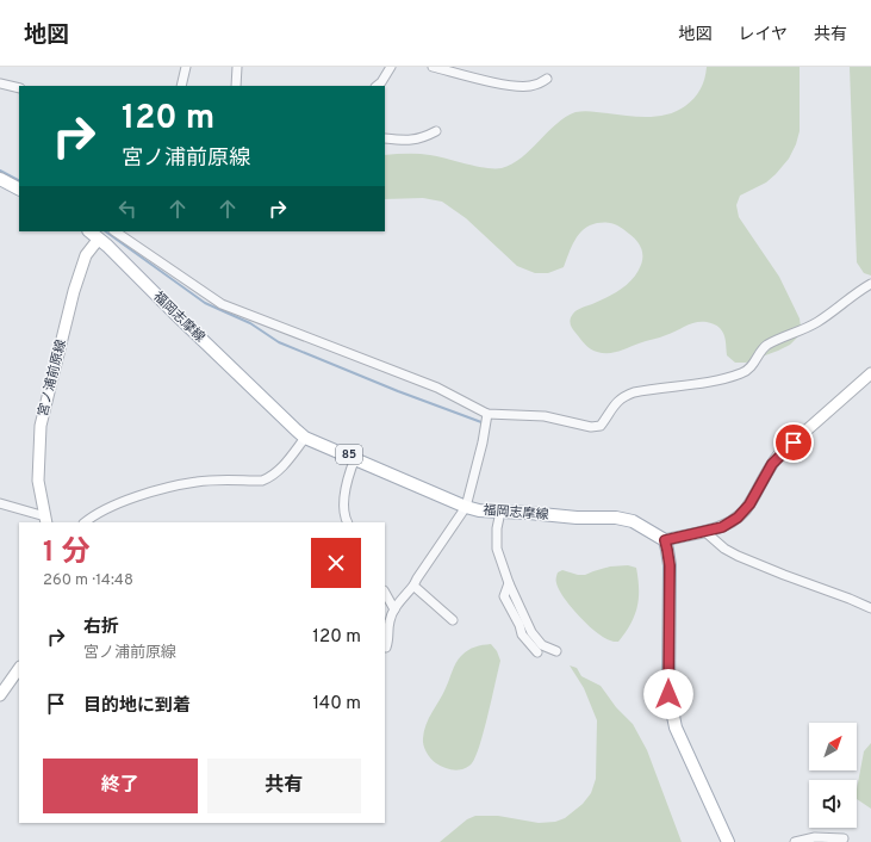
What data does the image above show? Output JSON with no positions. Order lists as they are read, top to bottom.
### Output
{
  "streets": {
    "main road": ["福岡志摩線", "宮ノ浦前原線", "85"]
  },
  "crossings": [
    ["福岡志摩線", "宮ノ浦前原線"]
  ],
  "north": "top right",
  "page": {
    "header": "地図",
    "nav": ["地図", "レイヤ", "共有"],
    "turn": ["120 m", "宮ノ浦前原線"],
    "heading": ["1 分", "260 m · 14:48"],
    "list": [
      {
        "name": "右折",
        "note": "宮ノ浦前原線",
        "value": "120 m"
      },
      {
        "name": "目的地に到着",
        "value": "140 m"
      }
    ],
    "buttons": ["終了", "共有"]
  }
}
